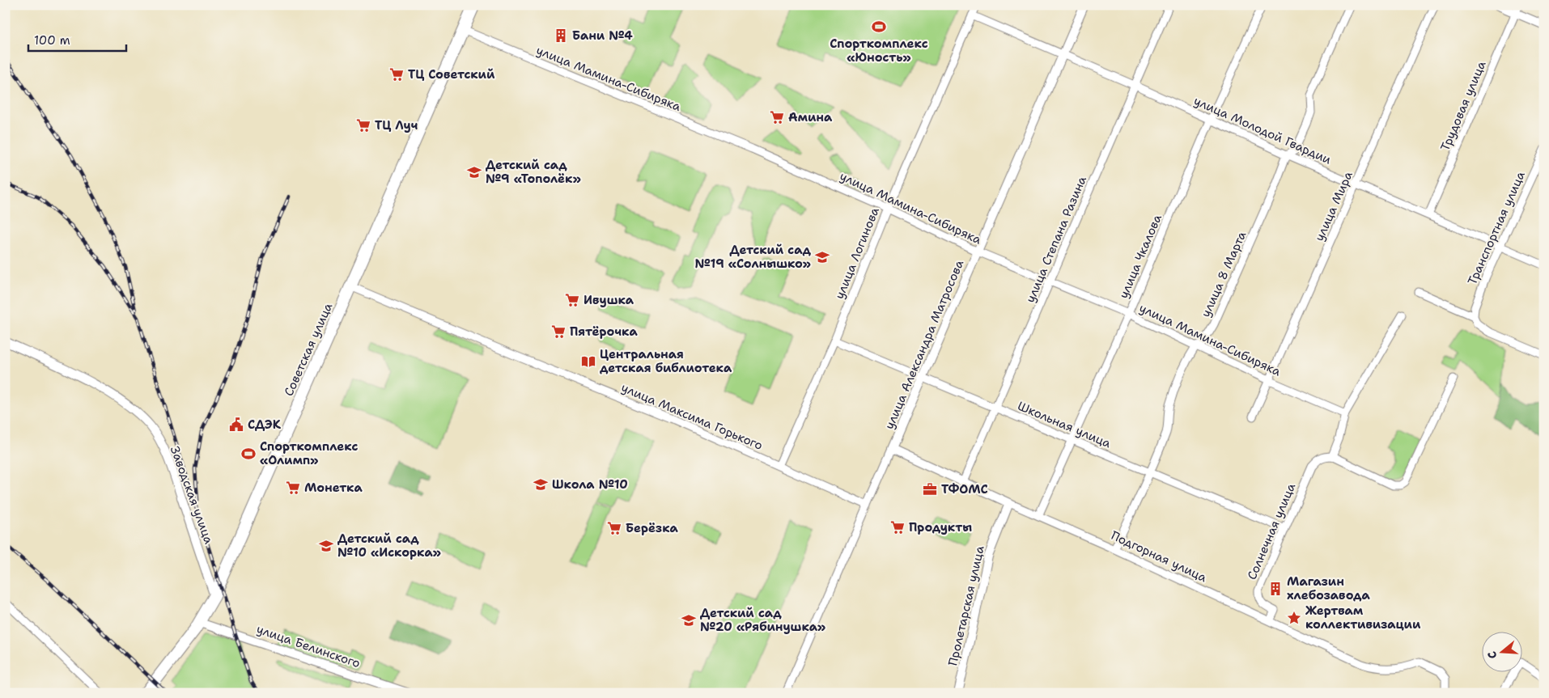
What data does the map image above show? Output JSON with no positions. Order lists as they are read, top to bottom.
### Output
{
  "streets": {
    "main road": ["Советская улица"],
    "street": [
      "улица Мамина-Сибиряка",
      "Трудовая улица",
      "улица Молодой Гвардии",
      "улица Мира",
      "Транспортная улица",
      "улица Степана Разина",
      "улица Логинова",
      "улица Чкалова",
      "улица 8 Марта",
      "улица Александра Матросова",
      "улица Максима Горького",
      "Школьная улица",
      "Заводская улица",
      "Солнечная улица",
      "Подгорная улица",
      "Пролетарская улица",
      "улица Белинского"
    ]
  },
  "crossings": [
    ["улица Мамина-Сибиряка", "улица Мира"],
    ["улица Мамина-Сибиряка", "улица Степана Разина"],
    ["улица Мамина-Сибиряка", "улица Логинова"],
    ["улица Мамина-Сибиряка", "улица Чкалова"],
    ["улица Мамина-Сибиряка", "улица 8 Марта"],
    ["улица Мамина-Сибиряка", "улица Александра Матросова"],
    ["улица Мамина-Сибиряка", "Советская улица"],
    ["Трудовая улица", "улица Молодой Гвардии"],
    ["улица Молодой Гвардии", "улица Мира"],
    ["улица Молодой Гвардии", "Транспортная улица"],
    ["улица Молодой Гвардии", "улица Степана Разина"],
    ["улица Молодой Гвардии", "улица Логинова"],
    ["улица Молодой Гвардии", "улица Чкалова"],
    ["улица Молодой Гвардии", "улица 8 Марта"],
    ["улица Молодой Гвардии", "улица Александра Матросова"],
    ["улица Степана Разина", "Школьная улица"],
    ["улица Степана Разина", "Подгорная улица"],
    ["улица Логинова", "улица Максима Горького"],
    ["улица Логинова", "Школьная улица"],
    ["улица Чкалова", "Школьная улица"],
    ["улица Чкалова", "Подгорная улица"],
    ["улица 8 Марта", "Школьная улица"],
    ["улица 8 Марта", "Подгорная улица"],
    ["улица Александра Матросова", "улица Максима Горького"],
    ["улица Александра Матросова", "Школьная улица"],
    ["улица Александра Матросова", "Подгорная улица"],
    ["Советская улица", "улица Максима Горького"],
    ["Советская улица", "Заводская улица"],
    ["Советская улица", "улица Белинского"],
    ["Школьная улица", "Солнечная улица"],
    ["Солнечная улица", "Подгорная улица"],
    ["Подгорная улица", "Пролетарская улица"]
  ],
  "places": {
    "sports": ["Спорткомплекс «Юность»", "Спорткомплекс «Олимп»"],
    "building": ["Бани №4", "Магазин хлебозавода"],
    "supermarket": [
      "ТЦ Советский",
      "Амина",
      "ТЦ Луч",
      "Ивушка",
      "Пятёрочка",
      "Монетка",
      "Продукты",
      "Берёзка"
    ],
    "school or university": [
      "Детский сад №9 «Тополёк»",
      "Детский сад №19 «Солнышко»",
      "Школа №10",
      "Детский сад №10 «Искорка»",
      "Детский сад №20 «Рябинушка»"
    ],
    "library": ["Центральная детская библиотека"],
    "public building": ["СДЭК"],
    "office": ["ТФОМС"],
    "place": ["Жертвам коллективизации"]
  },
  "scale_bar": "100 m",
  "north": "left"
}
